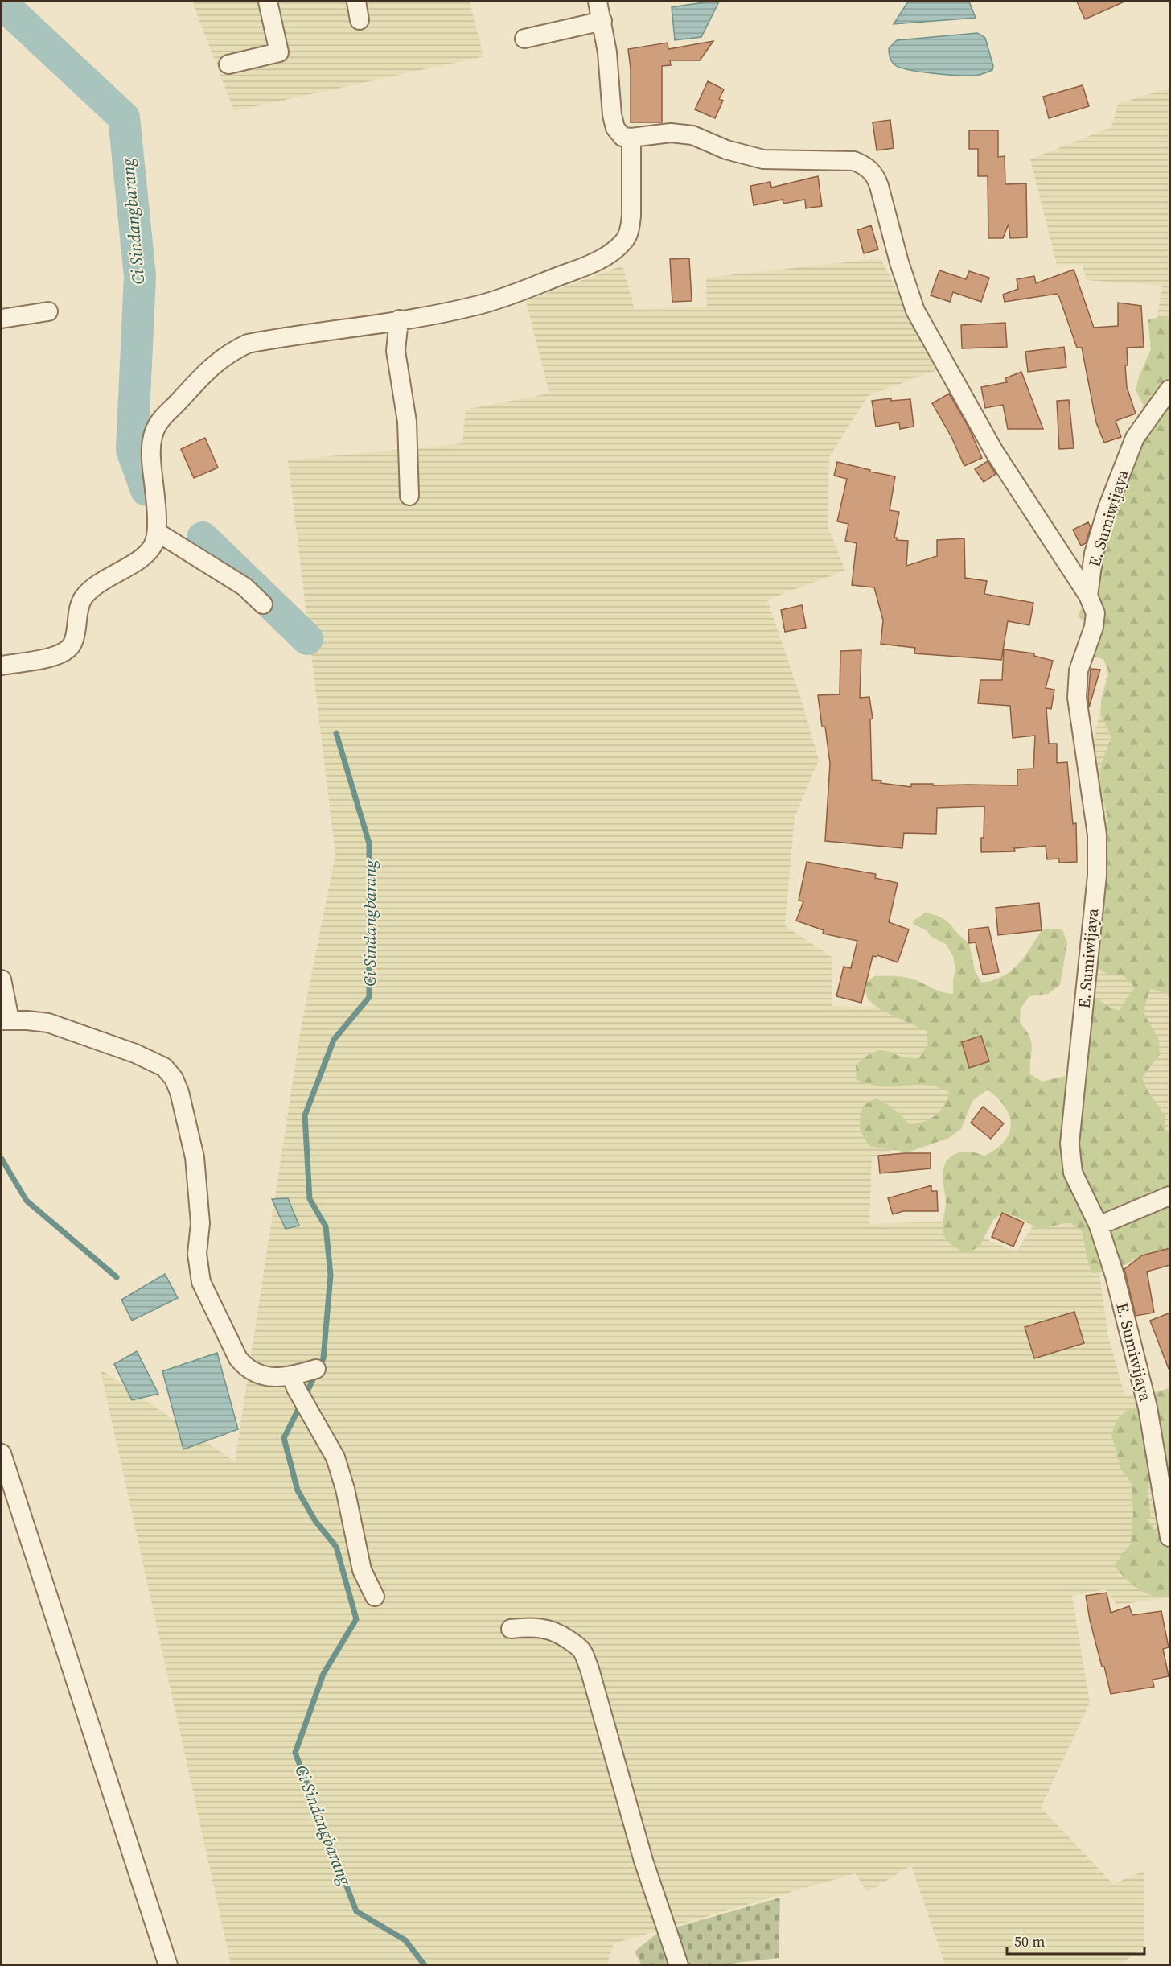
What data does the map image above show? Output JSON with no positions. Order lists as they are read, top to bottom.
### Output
{
  "streets": {
    "street": ["E. Sumiwijaya"]
  },
  "water": ["Ci Sindangbarang"],
  "scale_bar": "50 m"
}
